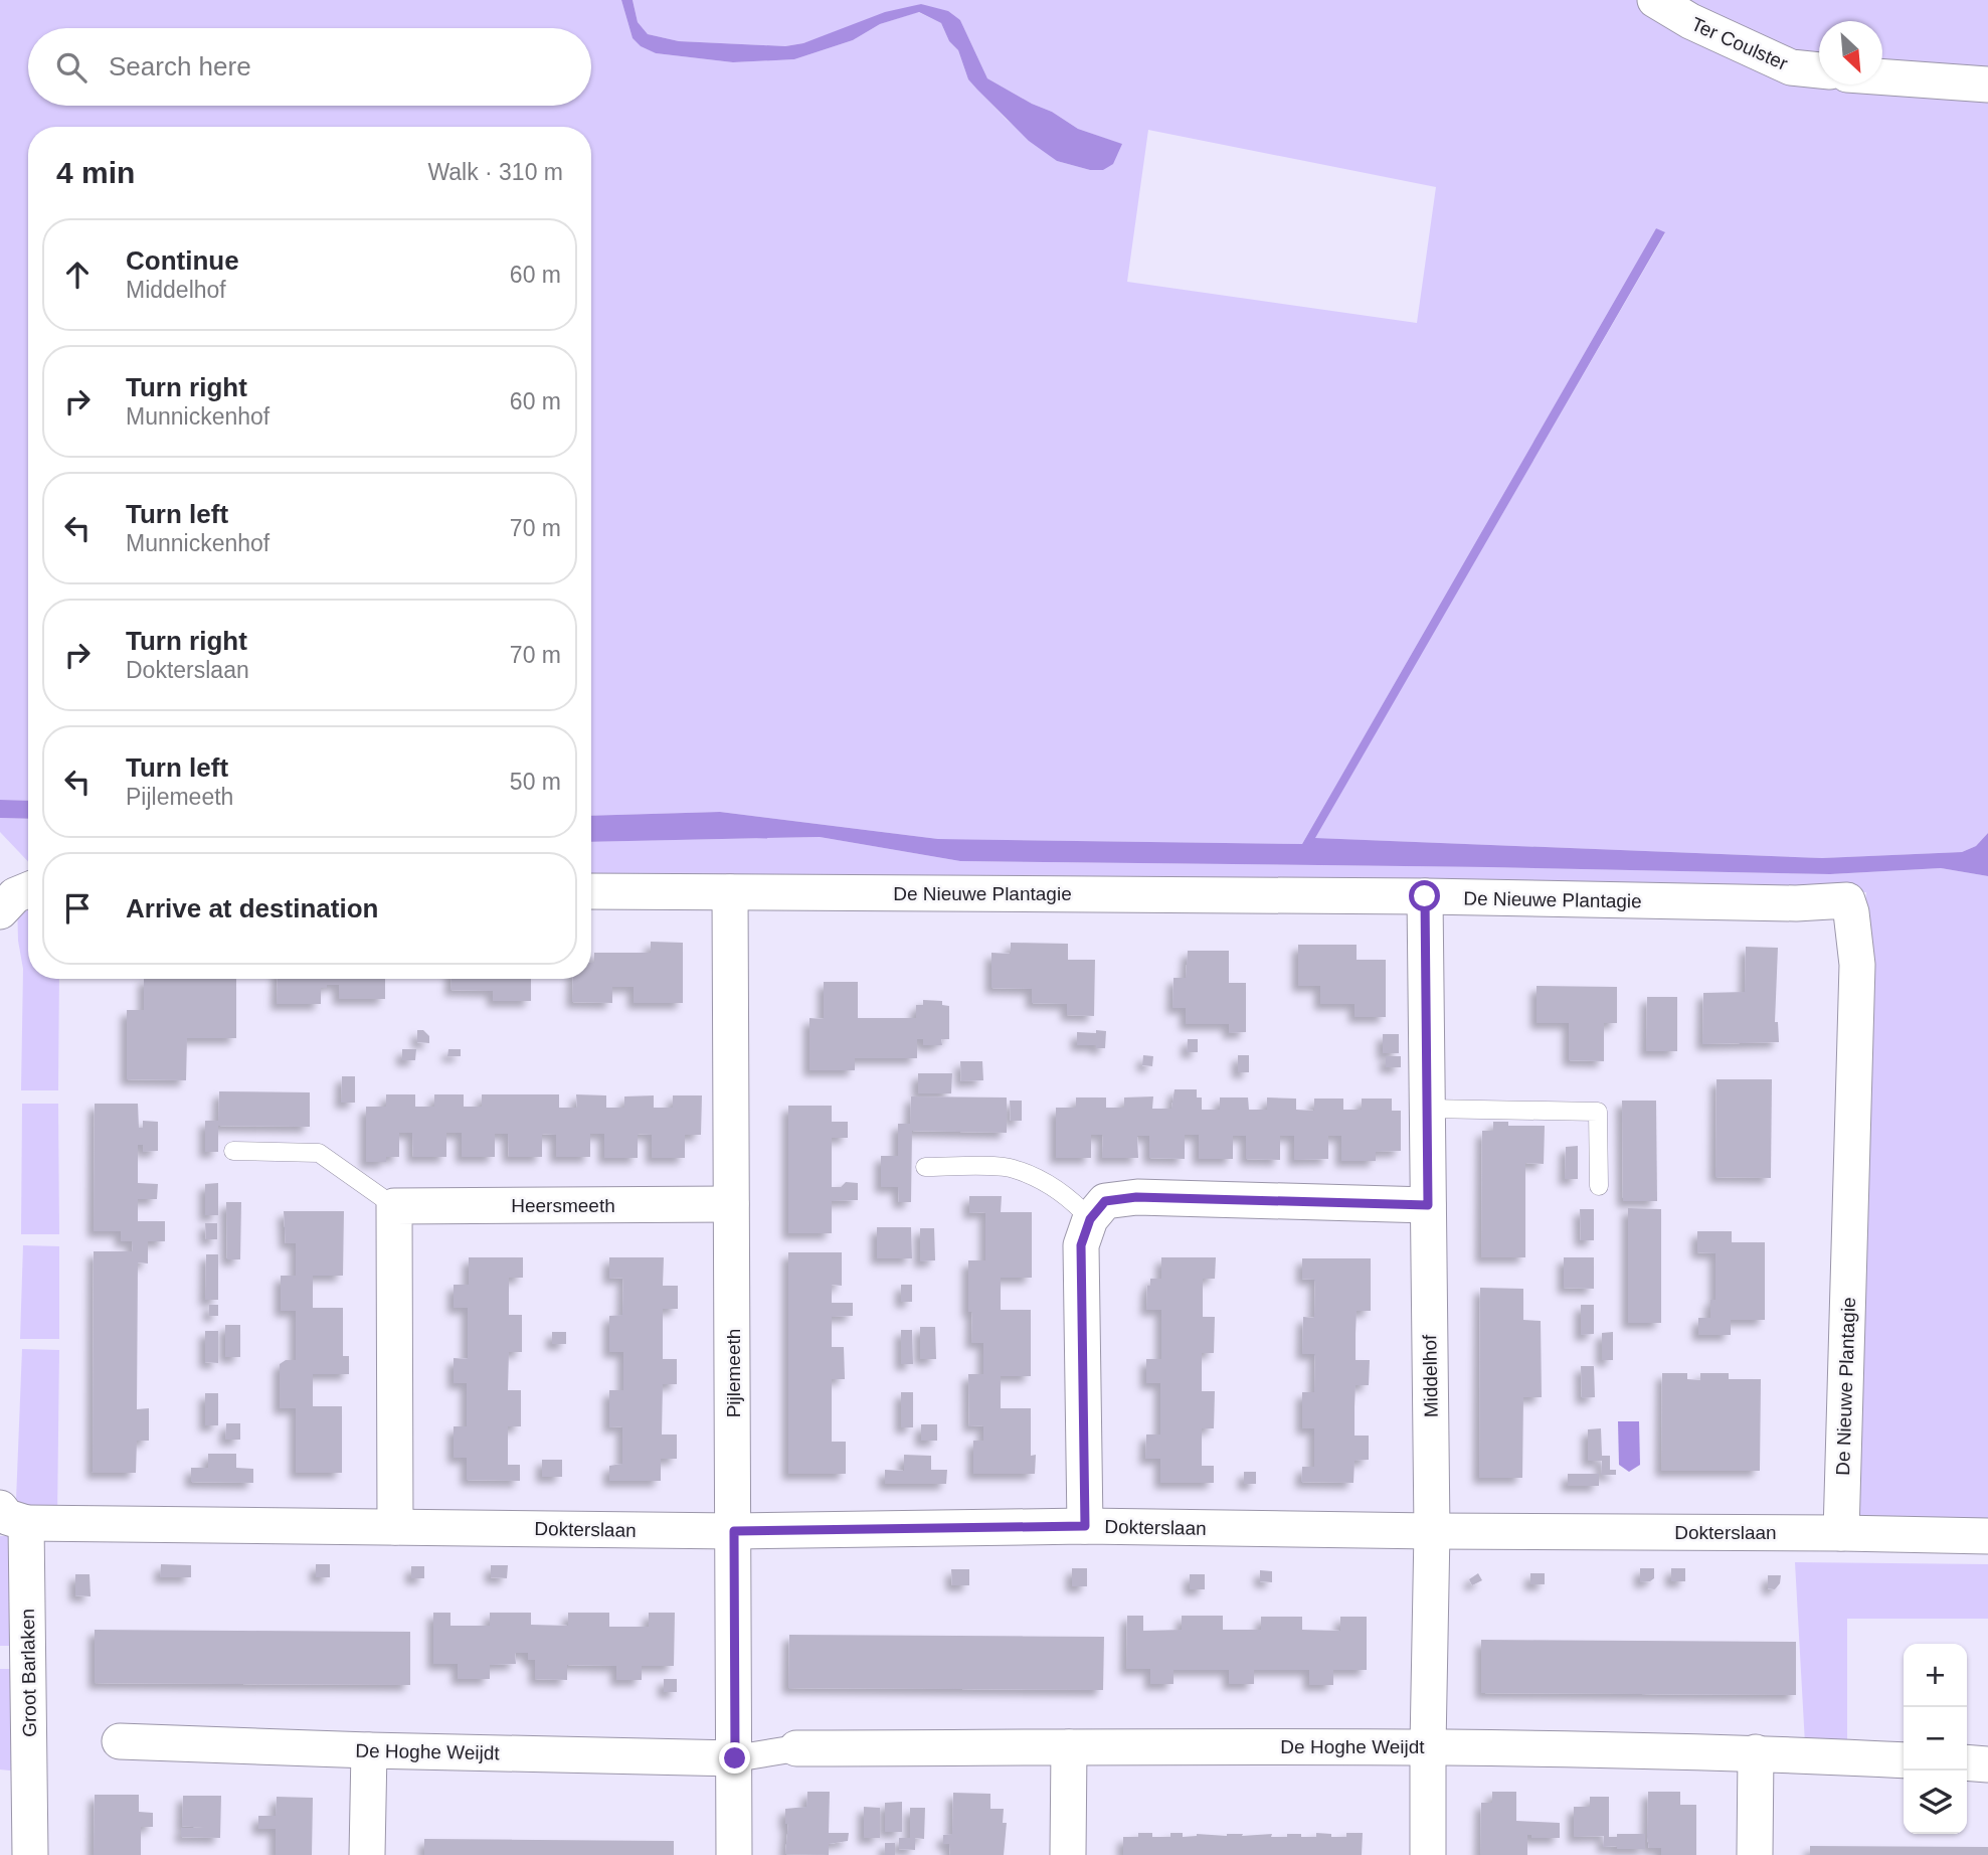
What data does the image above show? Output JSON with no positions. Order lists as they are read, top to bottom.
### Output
{
  "streets": {
    "street": [
      "Ter Coulster",
      "De Nieuwe Plantagie",
      "Heersmeeth",
      "Pijlemeeth",
      "Middelhof",
      "Dokterslaan",
      "Groot Barlaken",
      "De Hoghe Weijdt"
    ]
  },
  "crossings": [
    ["De Nieuwe Plantagie", "Pijlemeeth"],
    ["De Nieuwe Plantagie", "Middelhof"],
    ["De Nieuwe Plantagie", "Dokterslaan"],
    ["Heersmeeth", "Pijlemeeth"],
    ["Pijlemeeth", "Dokterslaan"],
    ["Pijlemeeth", "De Hoghe Weijdt"],
    ["Middelhof", "Dokterslaan"],
    ["Middelhof", "De Hoghe Weijdt"],
    ["Dokterslaan", "Groot Barlaken"]
  ],
  "north": "bottom right",
  "page": {
    "search": "Search here",
    "heading": ["4 min", "Walk · 310 m"],
    "list": [
      ["Continue", "Middelhof", "60 m"],
      ["Turn right", "Munnickenhof", "60 m"],
      ["Turn left", "Munnickenhof", "70 m"],
      ["Turn right", "Dokterslaan", "70 m"],
      ["Turn left", "Pijlemeeth", "50 m"],
      "Arrive at destination"
    ],
    "map_buttons": ["+", "−"]
  }
}
